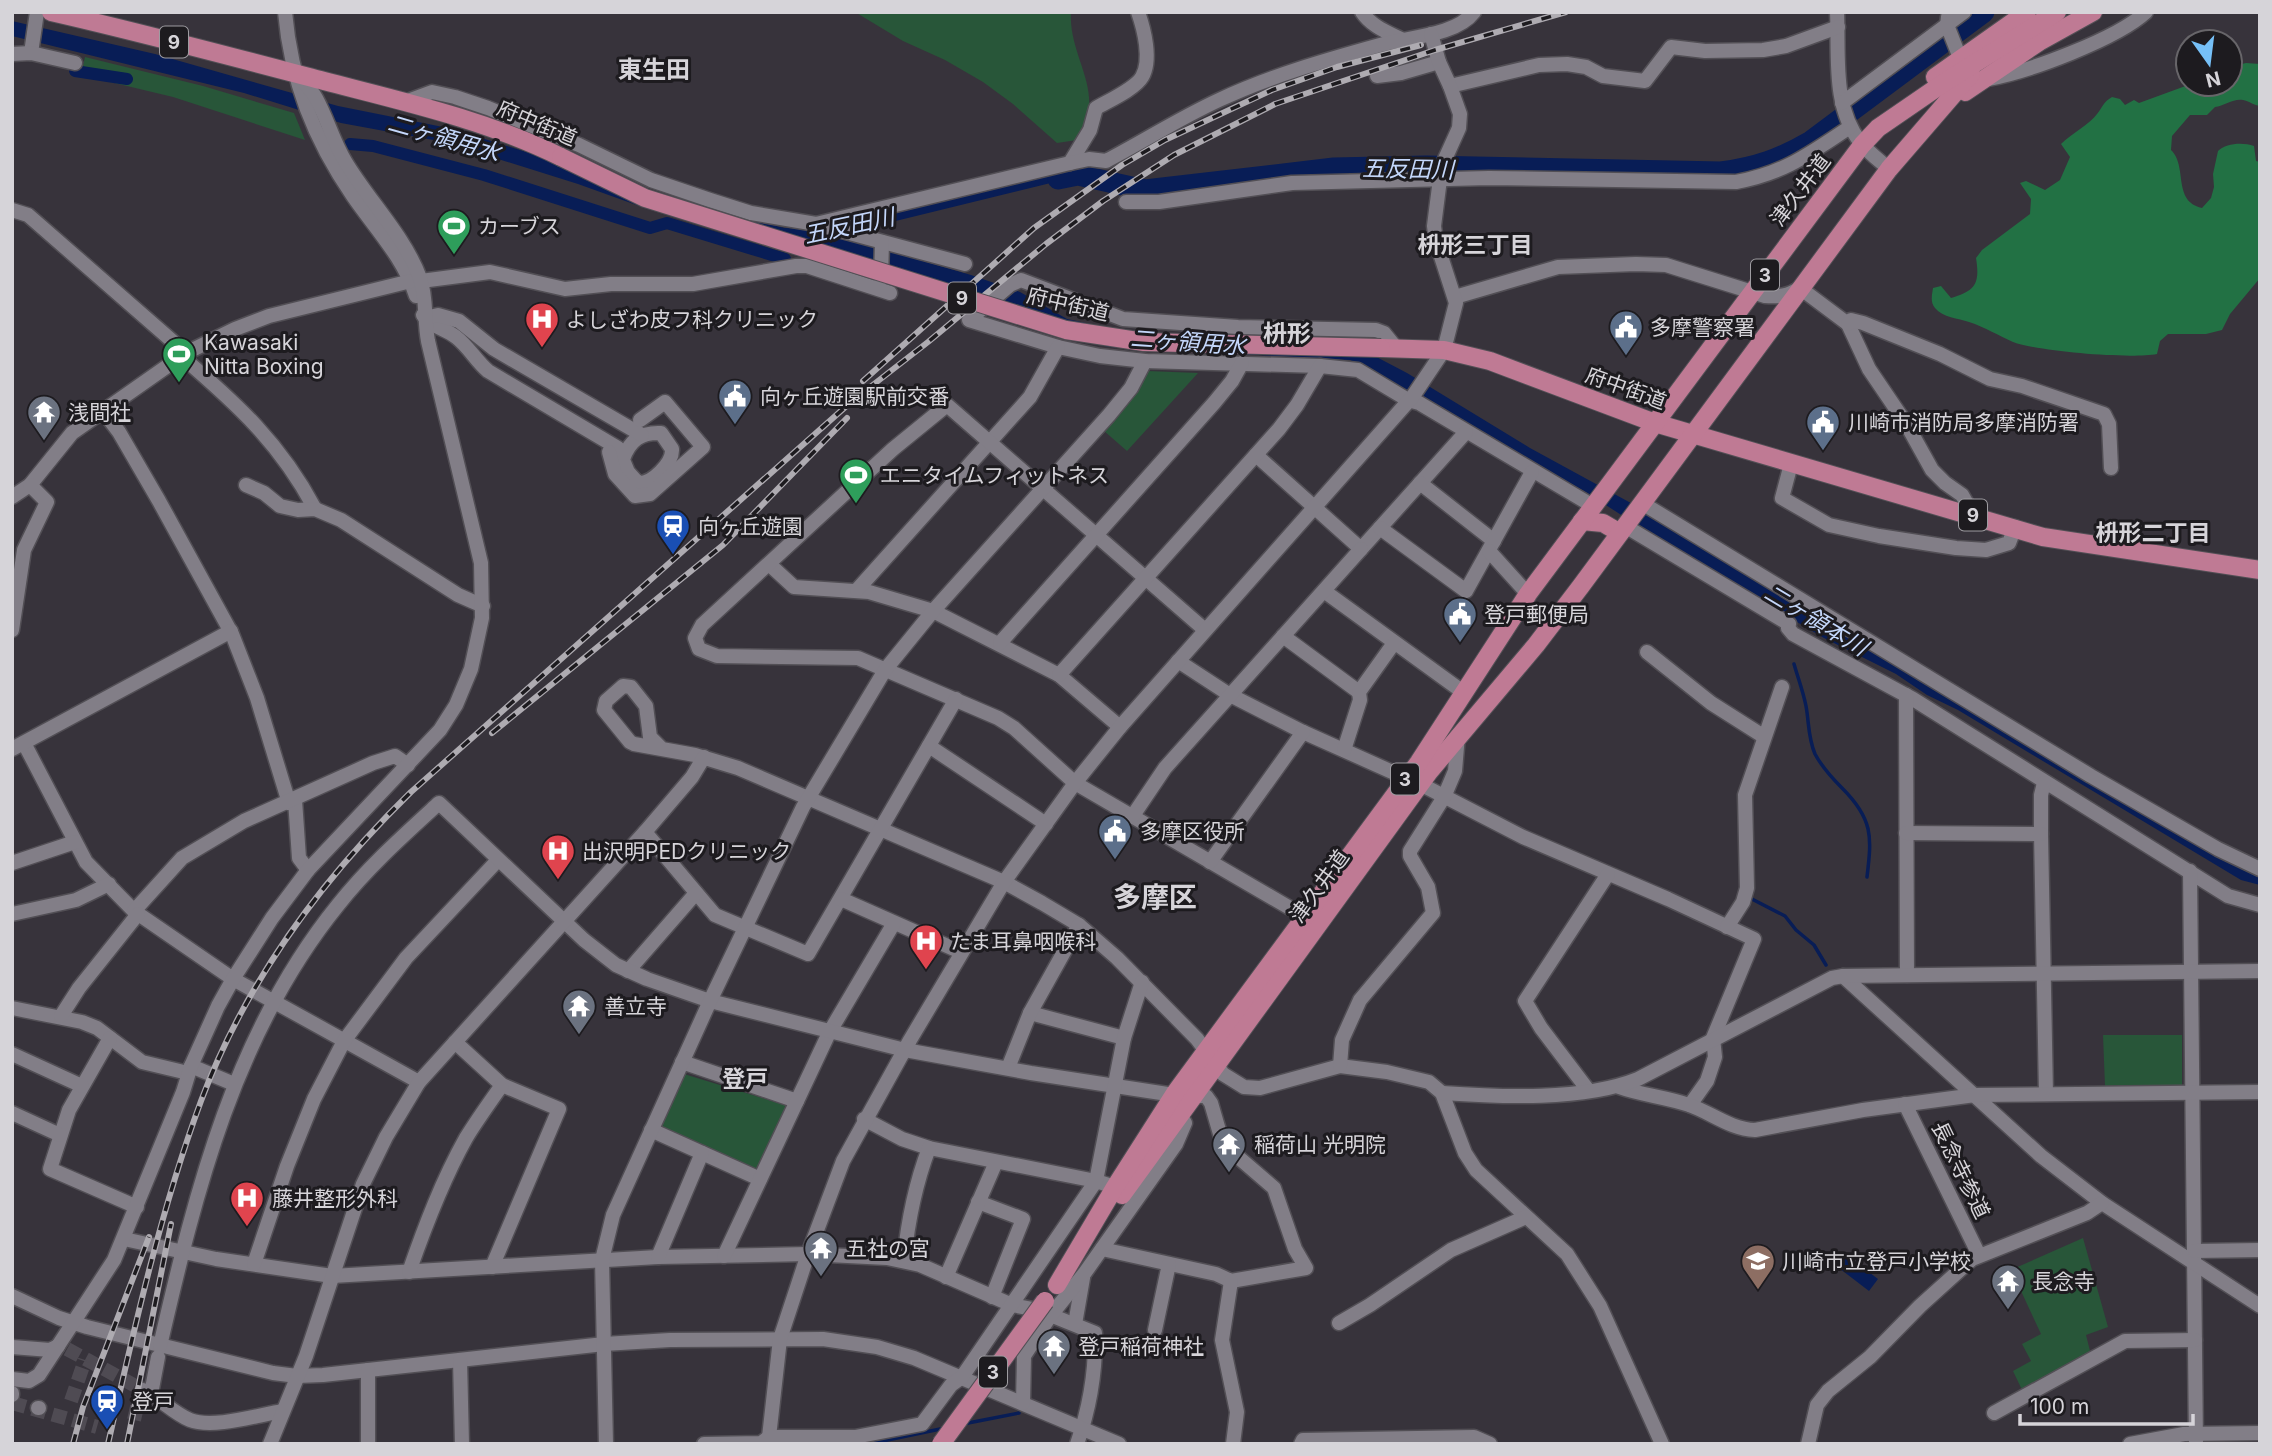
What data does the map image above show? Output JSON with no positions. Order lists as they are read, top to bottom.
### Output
{
  "streets": {
    "main road": [
      "9",
      "府中街道",
      "津久井道",
      "3"
    ],
    "street": ["長念寺参道"]
  },
  "crossings": [
    ["府中街道", "津久井道"],
    ["津久井道", "3"]
  ],
  "districts": [
    "東生田",
    "枡形三丁目",
    "枡形",
    "枡形二丁目",
    "多摩区",
    "登戸"
  ],
  "water": ["二ヶ領用水", "五反田川", "二ヶ領本川"],
  "places": {
    "sports": ["カーブス", "Kawasaki Nitta Boxing", "エニタイムフィットネス"],
    "hospital": [
      "よしざわ皮フ科クリニック",
      "出沢明PEDクリニック",
      "たま耳鼻咽喉科",
      "藤井整形外科"
    ],
    "public building": [
      "多摩警察署",
      "向ヶ丘遊園駅前交番",
      "川崎市消防局多摩消防署",
      "登戸郵便局",
      "多摩区役所"
    ],
    "temple": [
      "浅間社",
      "善立寺",
      "稲荷山 光明院",
      "五社の宮",
      "長念寺",
      "登戸稲荷神社"
    ],
    "station": ["向ヶ丘遊園", "登戸"],
    "school or university": ["川崎市立登戸小学校"]
  },
  "scale_bar": "100 m",
  "north": "bottom"
}
